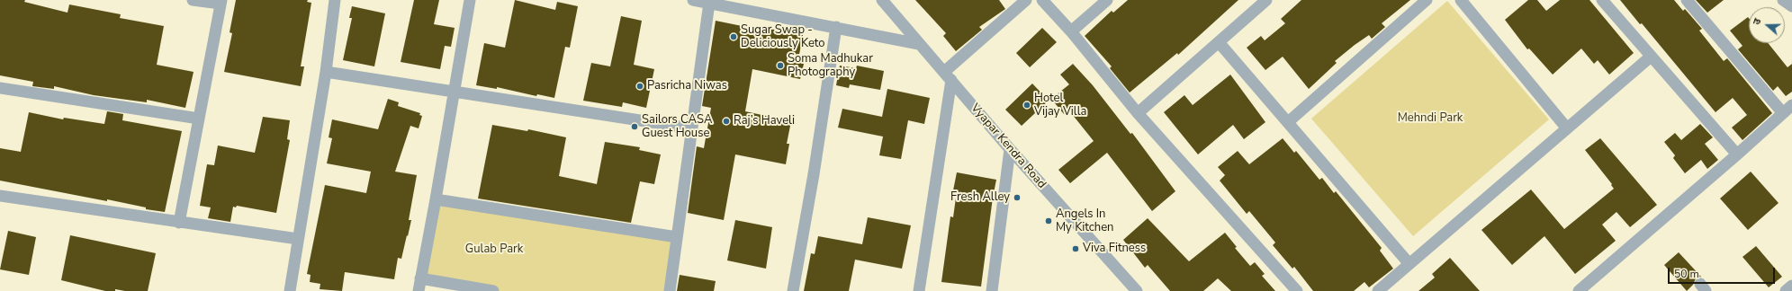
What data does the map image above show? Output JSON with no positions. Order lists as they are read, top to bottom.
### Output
{
  "streets": {
    "street": ["Vyapar Kendra Road"]
  },
  "parks": ["Mehndi Park", "Gulab Park"],
  "places": [
    "Sugar Swap - Deliciously Keto",
    "Soma Madhukar Photography",
    "Pasricha Niwas",
    "Hotel Vijay Villa",
    "Raj’s Haveli",
    "Sailors CASA Guest House",
    "Fresh Alley",
    "Angels In My Kitchen",
    "Viva Fitness"
  ],
  "scale_bar": "50 m",
  "north": "left"
}
